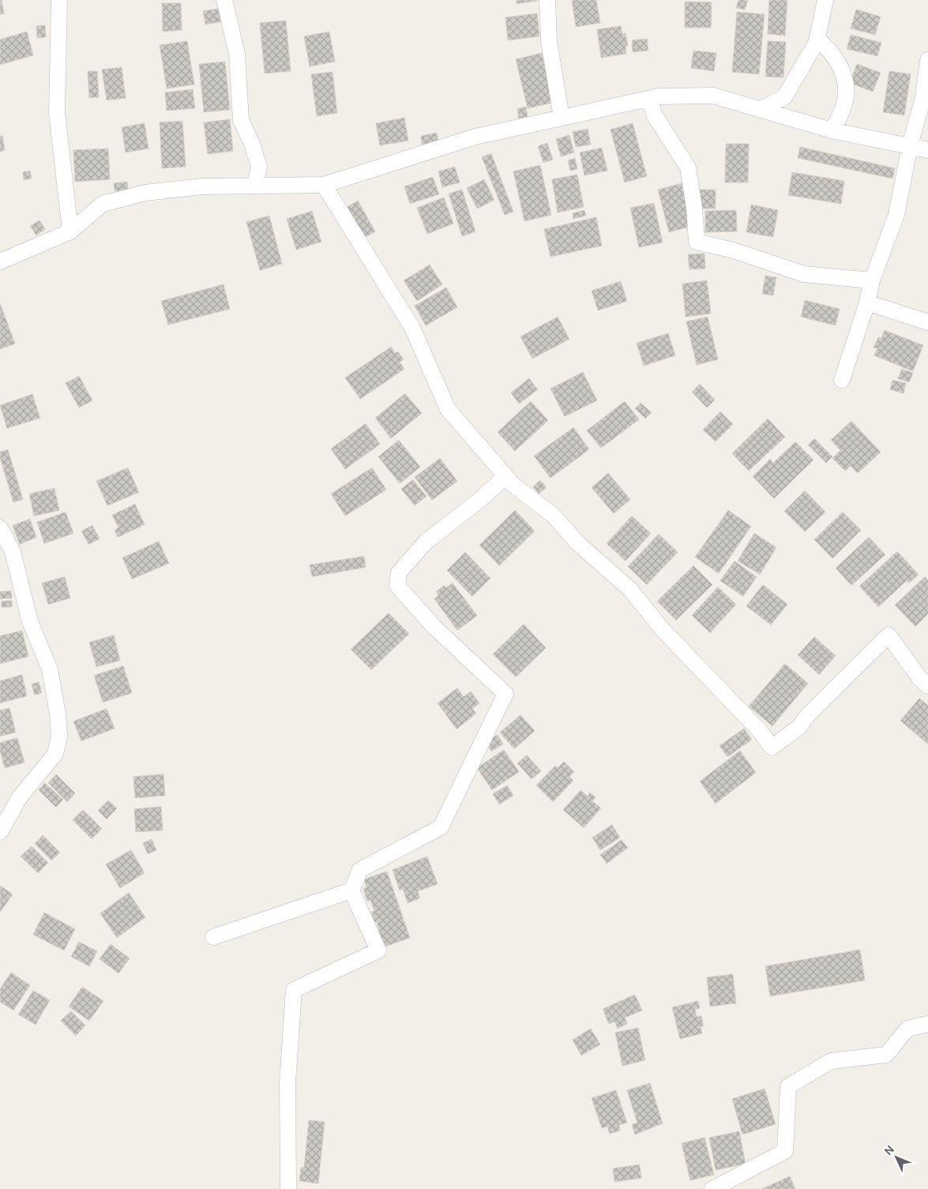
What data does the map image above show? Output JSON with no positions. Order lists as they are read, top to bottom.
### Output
{
  "north": "top left"
}
